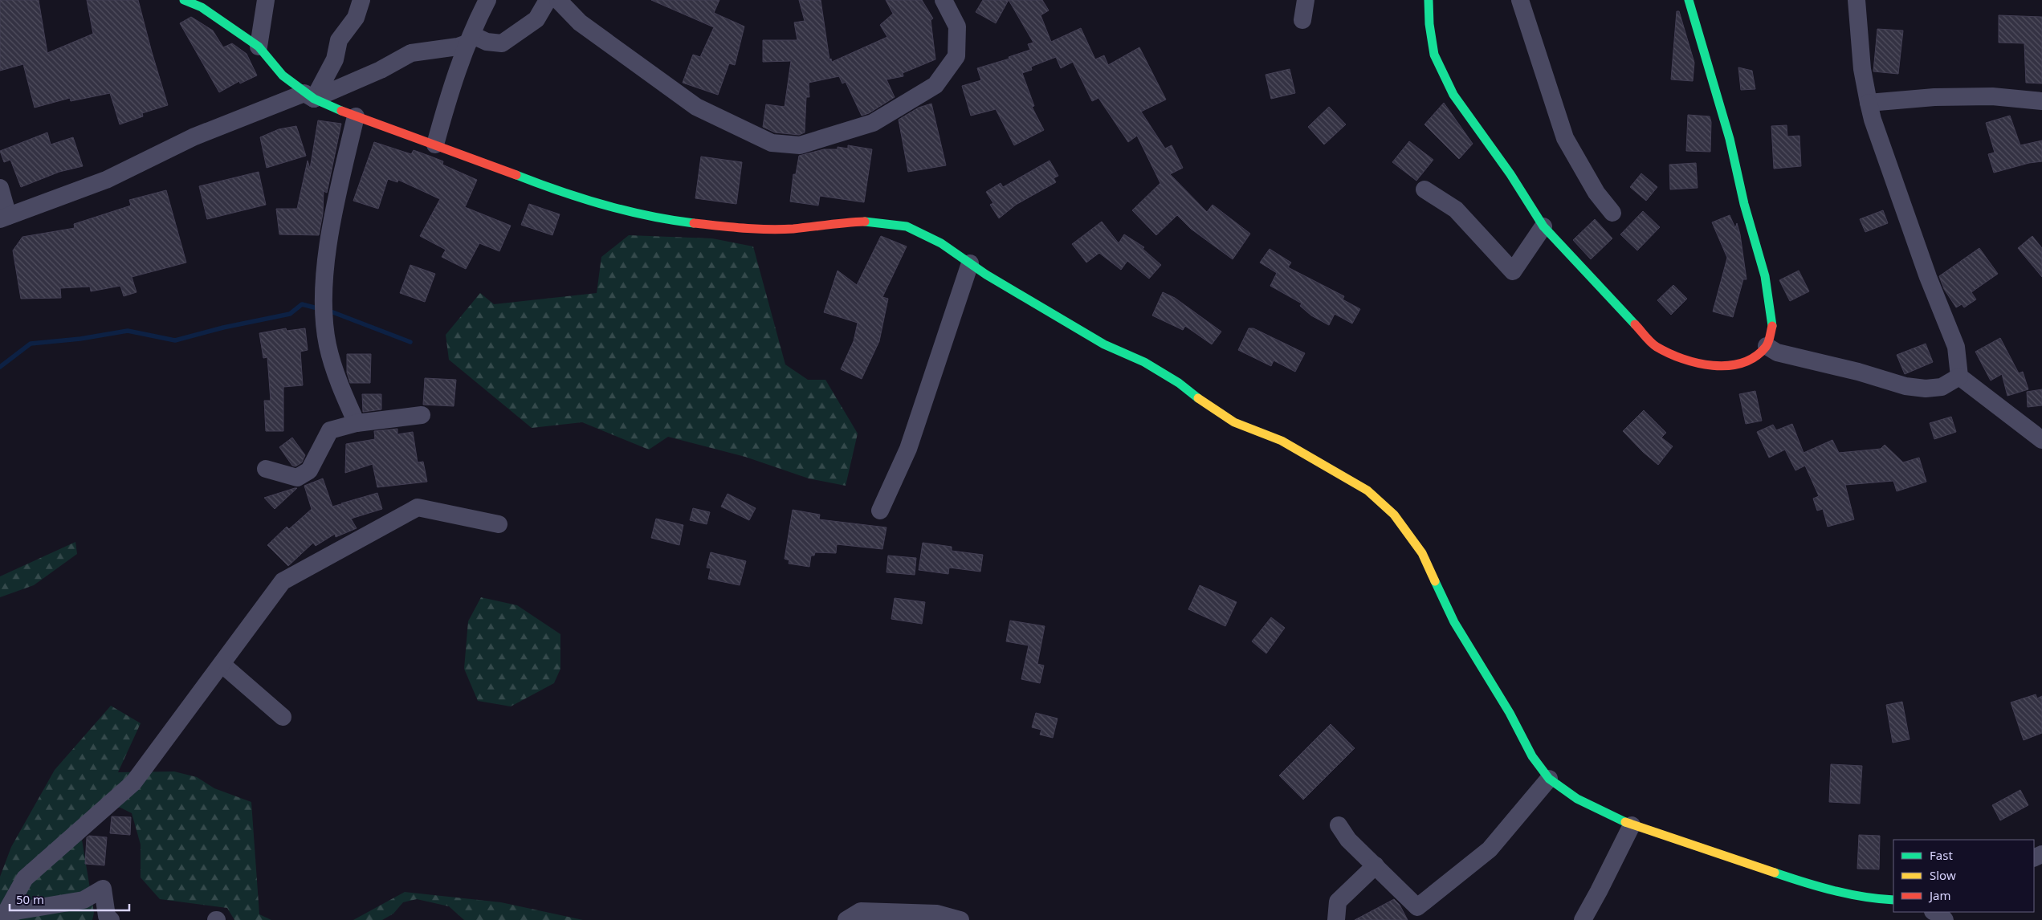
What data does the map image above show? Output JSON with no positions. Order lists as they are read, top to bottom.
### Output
{
  "legend": ["Fast", "Slow", "Jam"],
  "scale_bar": "50 m"
}
